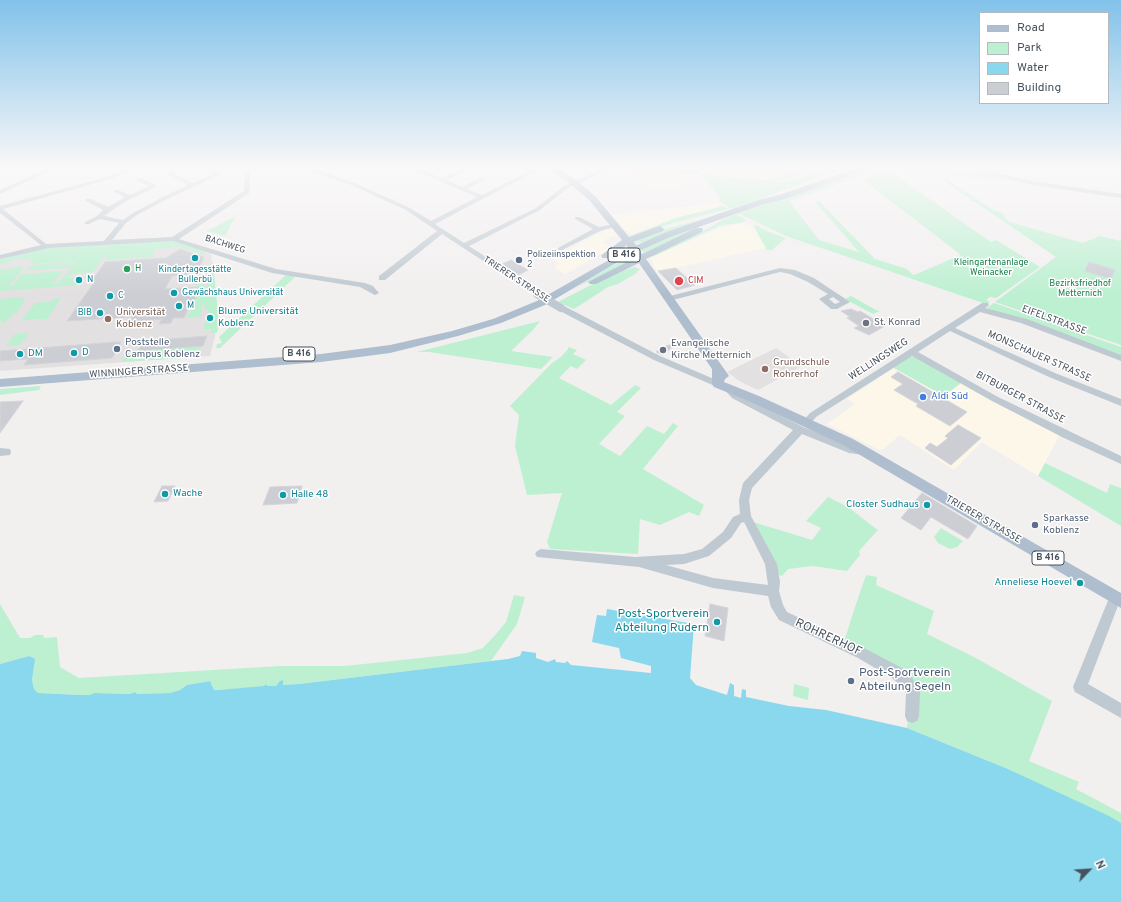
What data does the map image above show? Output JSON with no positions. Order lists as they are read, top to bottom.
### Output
{
  "streets": {
    "main road": ["B 416", "TRIERER STRASSE", "WINNINGER STRASSE"],
    "street": [
      "BACHWEG",
      "EIFELSTRASSE",
      "MONSCHAUER STRASSE",
      "WELLINGSWEG",
      "BITBURGER STRASSE",
      "ROHRERHOF"
    ]
  },
  "crossings": [
    ["B 416", "WINNINGER STRASSE"],
    ["TRIERER STRASSE", "WELLINGSWEG"],
    ["TRIERER STRASSE", "ROHRERHOF"],
    ["EIFELSTRASSE", "WELLINGSWEG"],
    ["MONSCHAUER STRASSE", "WELLINGSWEG"],
    ["WELLINGSWEG", "BITBURGER STRASSE"],
    ["WELLINGSWEG", "ROHRERHOF"]
  ],
  "parks": ["Kleingartenanlage Weinacker", "Bezirksfriedhof Metternich"],
  "places": [
    "Kindertagesstätte Bullerbü",
    "Polizeiinspektion 2",
    "H",
    "N",
    "CIM",
    "Gewächshaus Universität",
    "C",
    "M",
    "BIB",
    "Blume Universität Koblenz",
    "Universität Koblenz",
    "St. Konrad",
    "Poststelle Campus Koblenz",
    "Evangelische Kirche Metternich",
    "D",
    "DM",
    "Grundschule Rohrerhof",
    "Aldi Süd",
    "Wache",
    "Halle 48",
    "Closter Sudhaus",
    "Sparkasse Koblenz",
    "Anneliese Hoevel",
    "Post-Sportverein Abteilung Rudern",
    "Post-Sportverein Abteilung Segeln"
  ],
  "legend": [
    "Road",
    "Park",
    "Water",
    "Building"
  ],
  "north": "top right"
}
